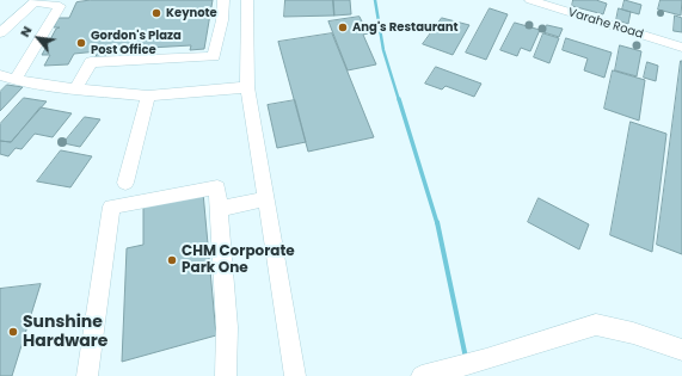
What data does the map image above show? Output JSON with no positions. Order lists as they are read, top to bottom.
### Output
{
  "streets": {
    "street": ["Varahe Road"]
  },
  "places": [
    "Keynote",
    "Ang's Restaurant",
    "Gordon's Plaza Post Office",
    "CHM Corporate Park One",
    "Sunshine Hardware"
  ],
  "north": "top left"
}
